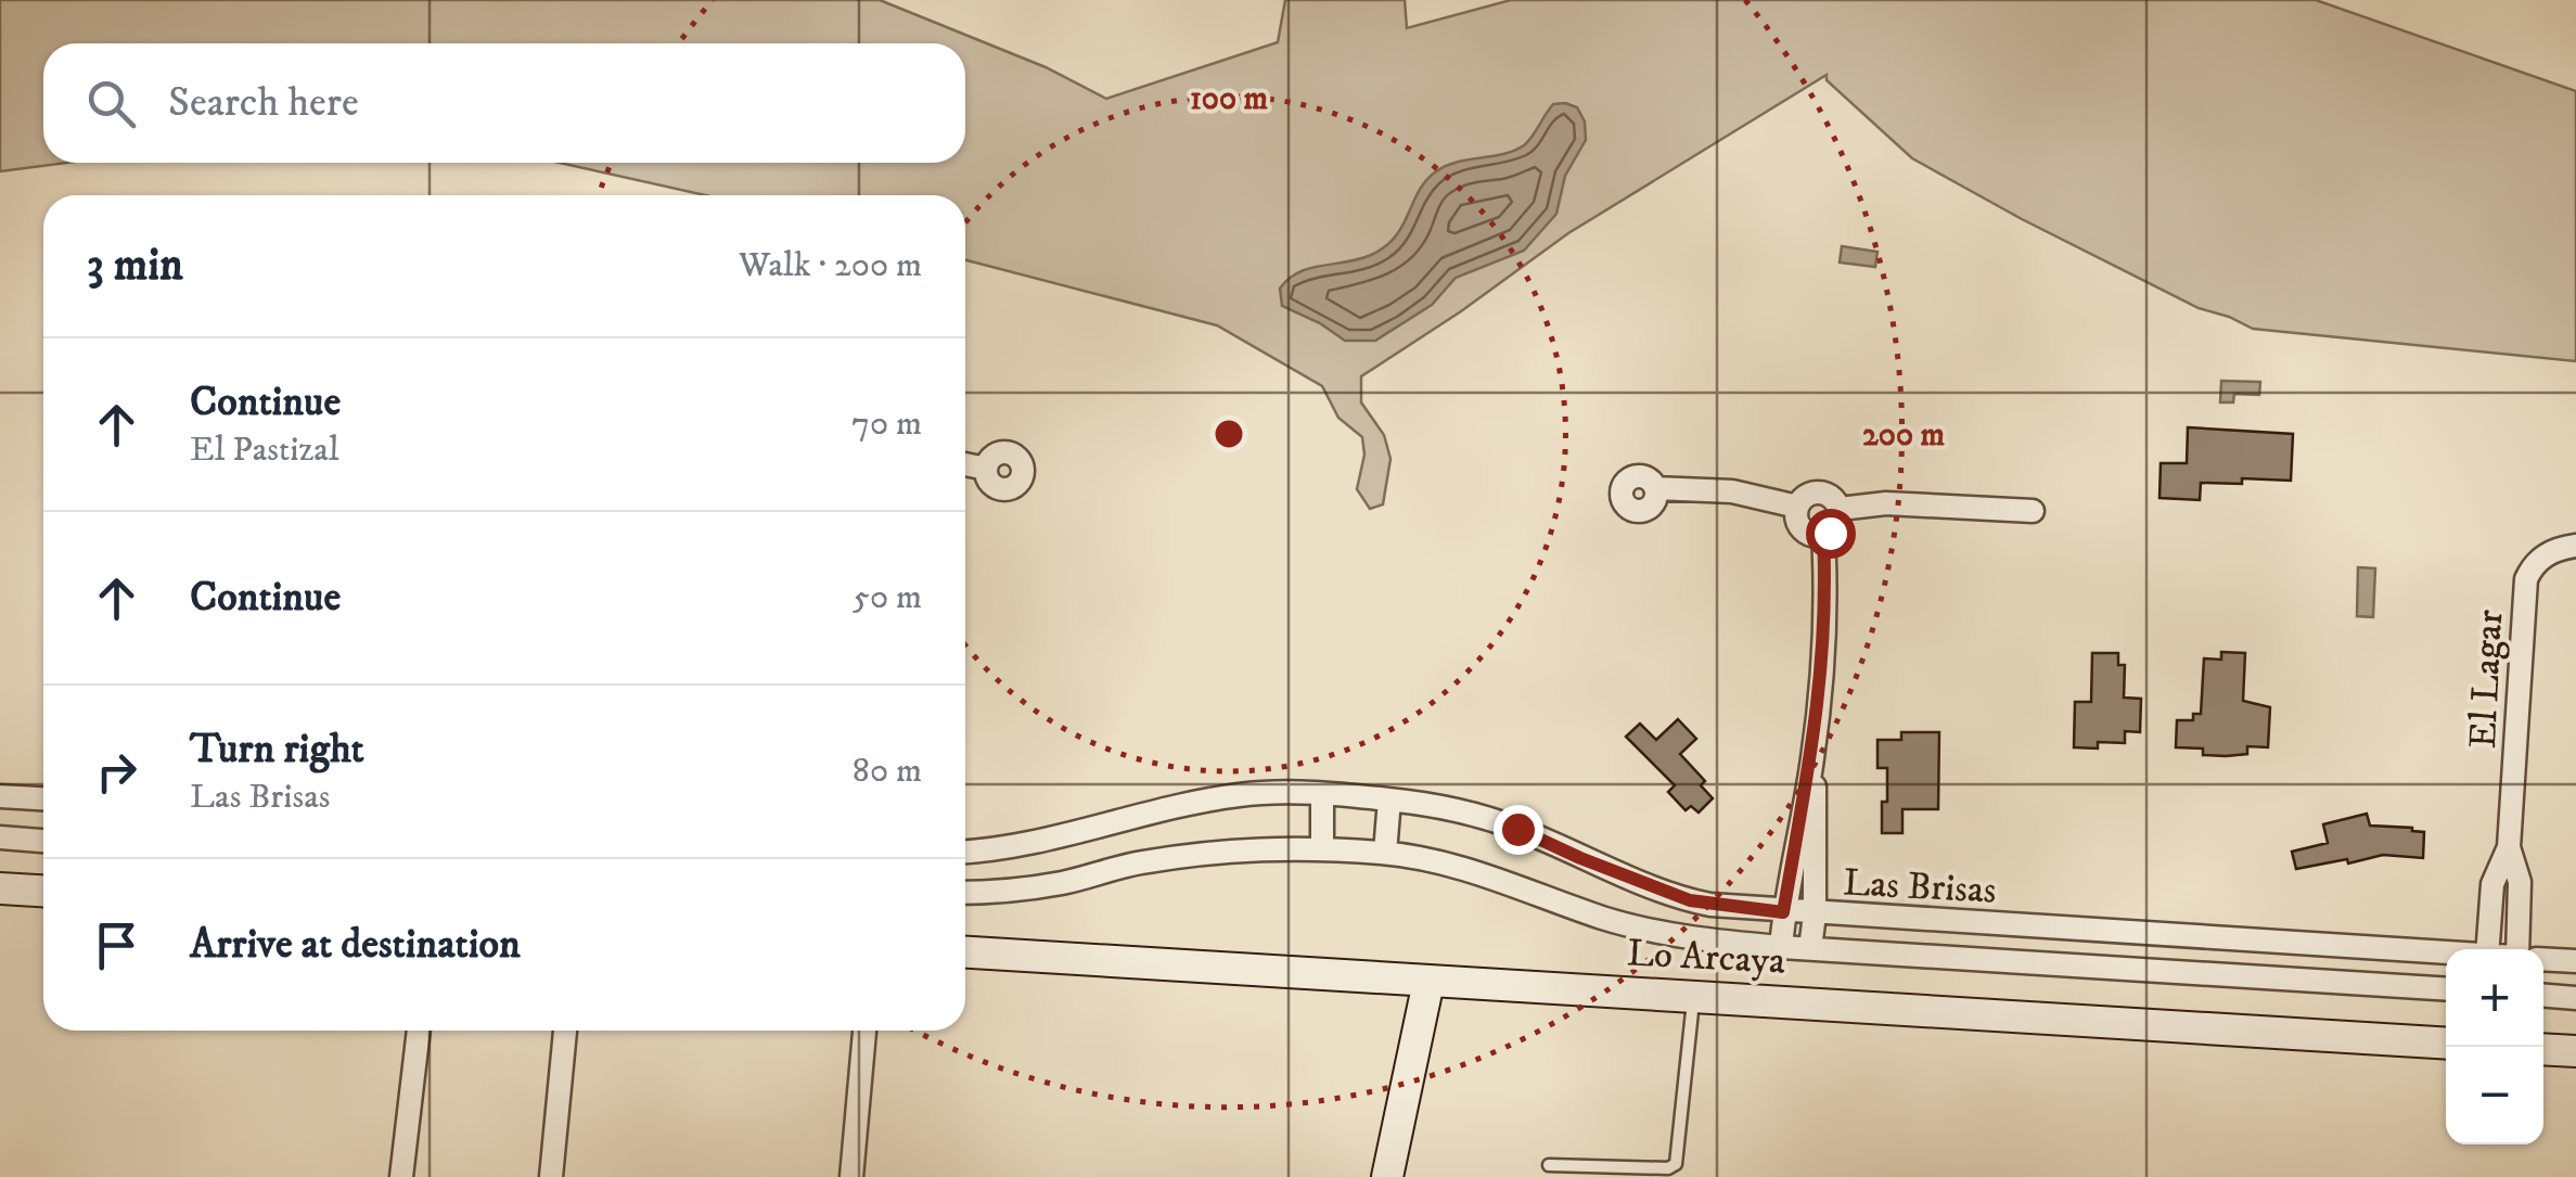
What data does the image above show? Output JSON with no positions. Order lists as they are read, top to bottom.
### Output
{
  "streets": {
    "street": ["El Lagar", "Las Brisas", "Lo Arcaya"]
  },
  "page": {
    "search": "Search here",
    "heading": ["3 min", "Walk · 200 m"],
    "list": [
      ["Continue", "El Pastizal", "70 m"],
      ["Continue", "50 m"],
      ["Turn right", "Las Brisas", "80 m"],
      "Arrive at destination"
    ],
    "map_buttons": ["+", "−"]
  },
  "rings": ["100 m", "200 m"]
}
